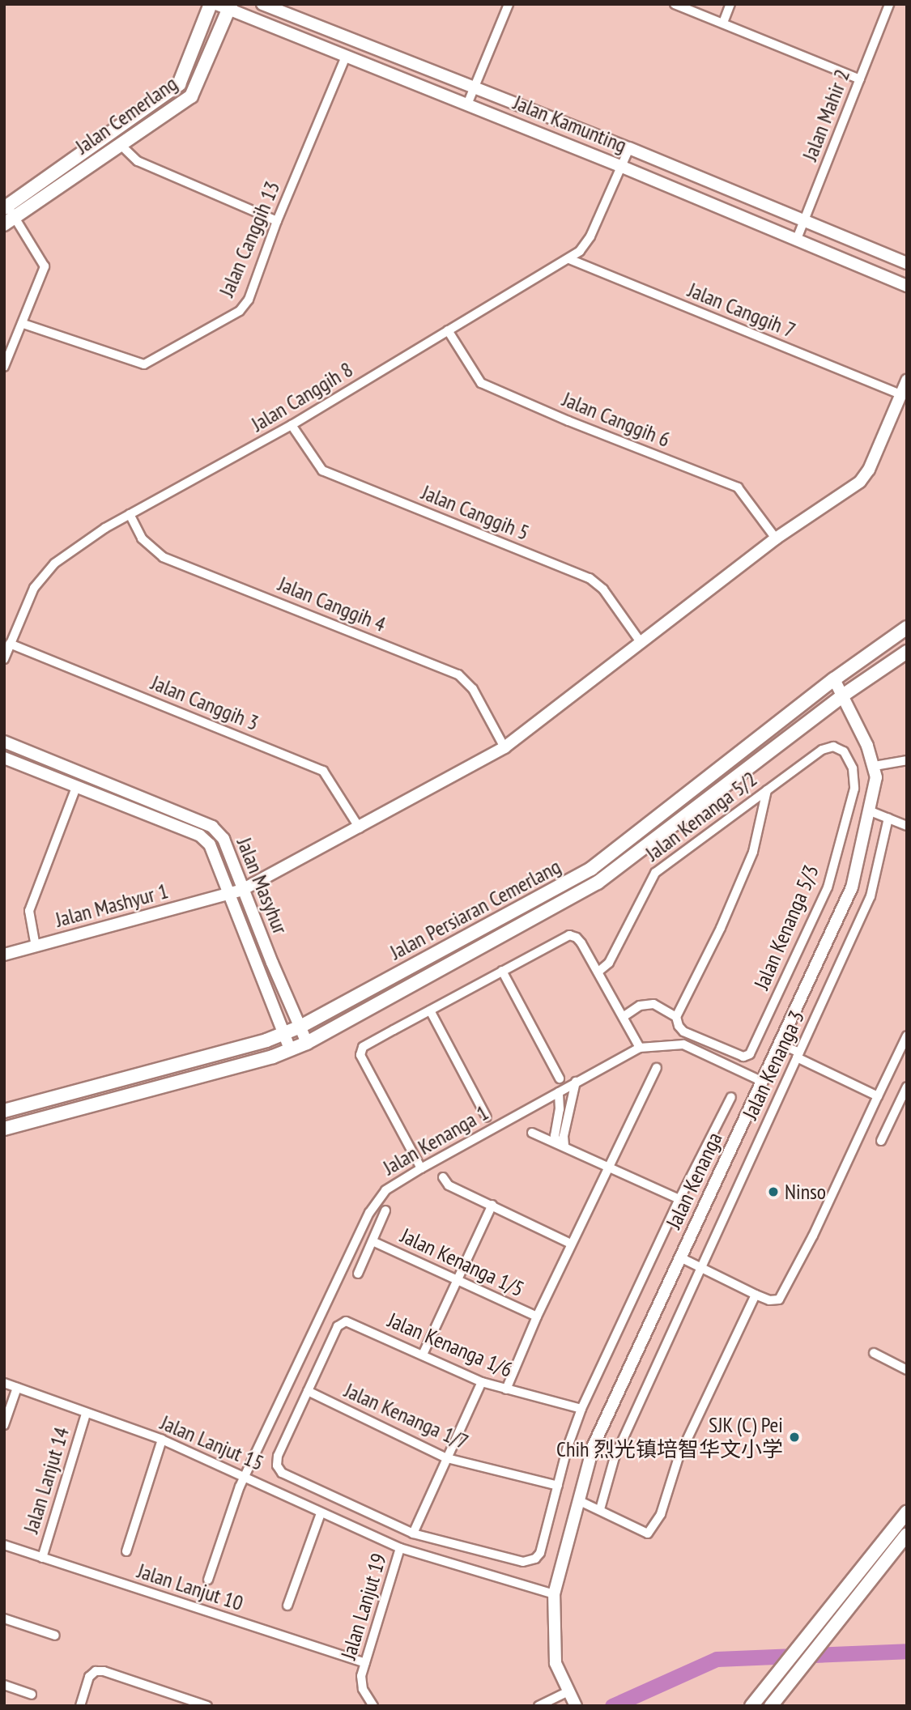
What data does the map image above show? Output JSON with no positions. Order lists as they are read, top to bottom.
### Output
{
  "streets": {
    "main road": ["Jalan Cemerlang", "Jalan Persiaran Cemerlang"],
    "street": [
      "Jalan Mahir 2",
      "Jalan Kamunting",
      "Jalan Canggih 13",
      "Jalan Canggih 7",
      "Jalan Canggih 8",
      "Jalan Canggih 6",
      "Jalan Canggih 5",
      "Jalan Canggih 4",
      "Jalan Canggih 3",
      "Jalan Kenanga 5/2",
      "Jalan Masyhur",
      "Jalan Mashyur 1",
      "Jalan Kenanga 5/3",
      "Jalan Kenanga 3",
      "Jalan Kenanga 1",
      "Jalan Kenanga",
      "Jalan Kenanga 1/5",
      "Jalan Kenanga 1/6",
      "Jalan Kenanga 1/7",
      "Jalan Lanjut 15",
      "Jalan Lanjut 14",
      "Jalan Lanjut 10",
      "Jalan Lanjut 19"
    ]
  },
  "crossings": [
    ["Jalan Cemerlang", "Jalan Kamunting"],
    ["Jalan Mahir 2", "Jalan Kamunting"],
    ["Jalan Kamunting", "Jalan Canggih 13"],
    ["Jalan Kamunting", "Jalan Canggih 8"],
    ["Jalan Canggih 7", "Jalan Canggih 8"],
    ["Jalan Canggih 7", "Jalan Mashyur 1"],
    ["Jalan Canggih 8", "Jalan Canggih 6"],
    ["Jalan Canggih 8", "Jalan Canggih 5"],
    ["Jalan Canggih 8", "Jalan Canggih 4"],
    ["Jalan Canggih 8", "Jalan Canggih 3"],
    ["Jalan Canggih 6", "Jalan Mashyur 1"],
    ["Jalan Canggih 5", "Jalan Mashyur 1"],
    ["Jalan Canggih 4", "Jalan Mashyur 1"],
    ["Jalan Canggih 3", "Jalan Mashyur 1"],
    ["Jalan Kenanga 5/2", "Jalan Kenanga 5/3"],
    ["Jalan Masyhur", "Jalan Mashyur 1"],
    ["Jalan Masyhur", "Jalan Persiaran Cemerlang"],
    ["Jalan Persiaran Cemerlang", "Jalan Kenanga"],
    ["Jalan Kenanga 1", "Jalan Kenanga"],
    ["Jalan Kenanga 1", "Jalan Lanjut 15"],
    ["Jalan Kenanga", "Jalan Lanjut 15"],
    ["Jalan Kenanga 1/6", "Jalan Kenanga 1/7"],
    ["Jalan Lanjut 15", "Jalan Lanjut 14"],
    ["Jalan Lanjut 15", "Jalan Lanjut 19"],
    ["Jalan Lanjut 14", "Jalan Lanjut 10"],
    ["Jalan Lanjut 10", "Jalan Lanjut 19"]
  ],
  "places": ["Ninso", "SJK (C) Pei Chih 烈光镇培智华文小学"]
}
